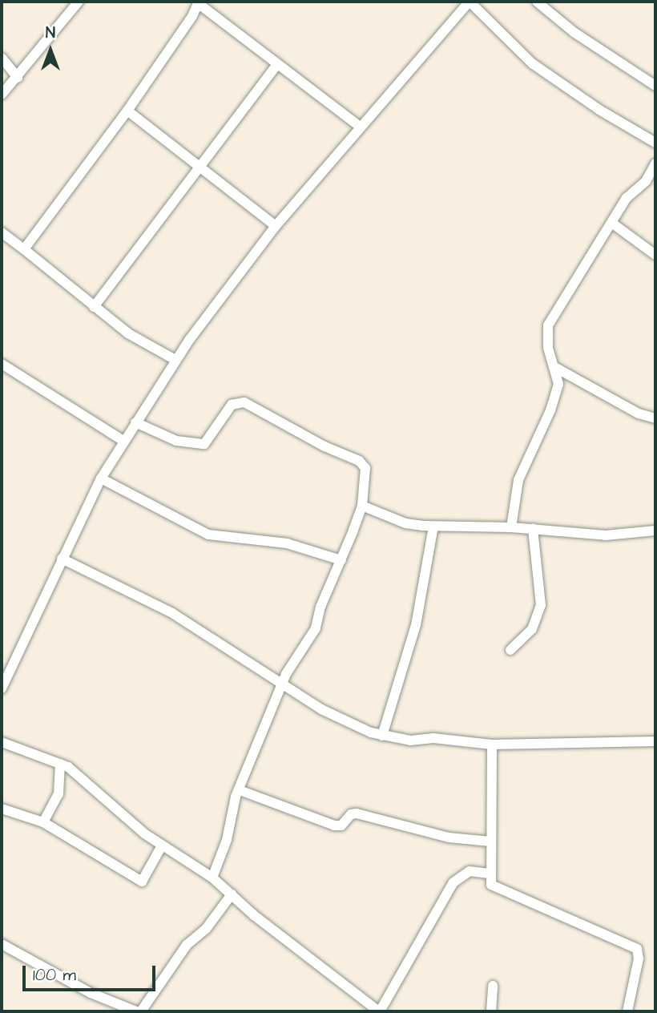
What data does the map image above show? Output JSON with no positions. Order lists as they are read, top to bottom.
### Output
{
  "scale_bar": "100 m",
  "north": "top"
}
